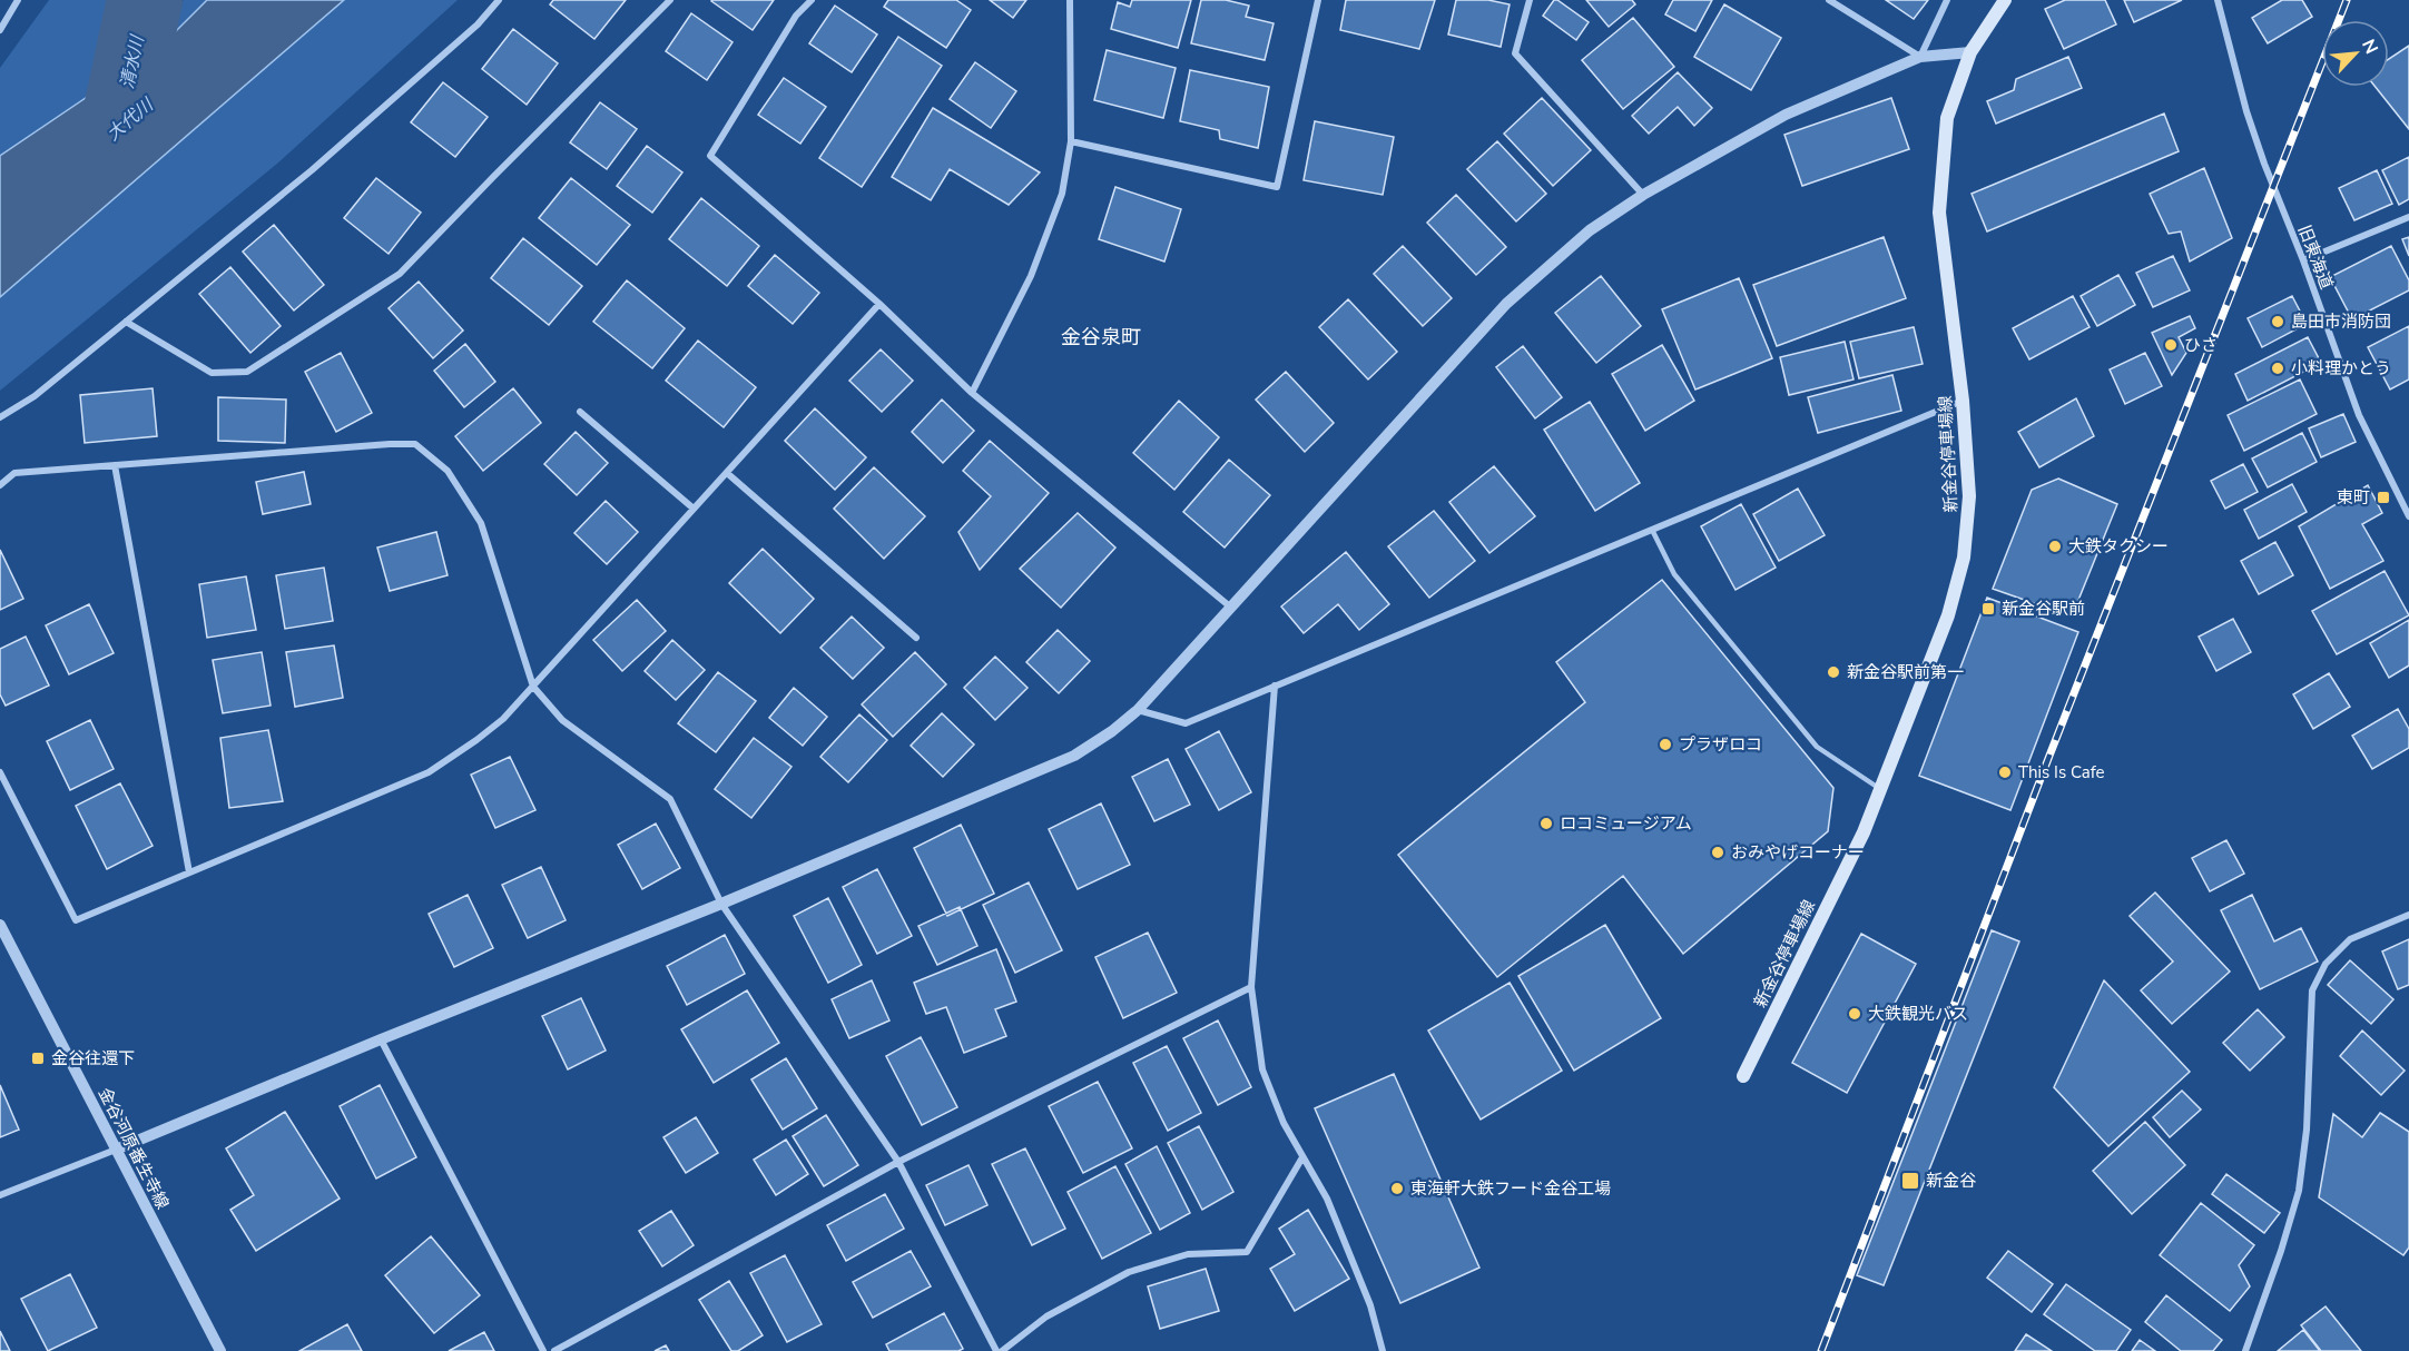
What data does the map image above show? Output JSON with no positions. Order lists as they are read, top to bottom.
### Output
{
  "streets": {
    "main road": ["新金谷停車場線"],
    "street": ["旧東海道", "金谷河原番生寺線"]
  },
  "districts": ["金谷泉町"],
  "water": ["清水川", "大代川"],
  "places": {
    "other": [
      "島田市消防団",
      "ひさ",
      "小料理かとう",
      "大鉄タクシー",
      "新金谷駅前第一",
      "プラザロコ",
      "This Is Cafe",
      "ロコミュージアム",
      "おみやげコーナー",
      "大鉄観光バス",
      "東海軒大鉄フード金谷工場"
    ],
    "transit": [
      "東町",
      "新金谷駅前",
      "金谷往還下",
      "新金谷"
    ]
  },
  "north": "top right"
}
